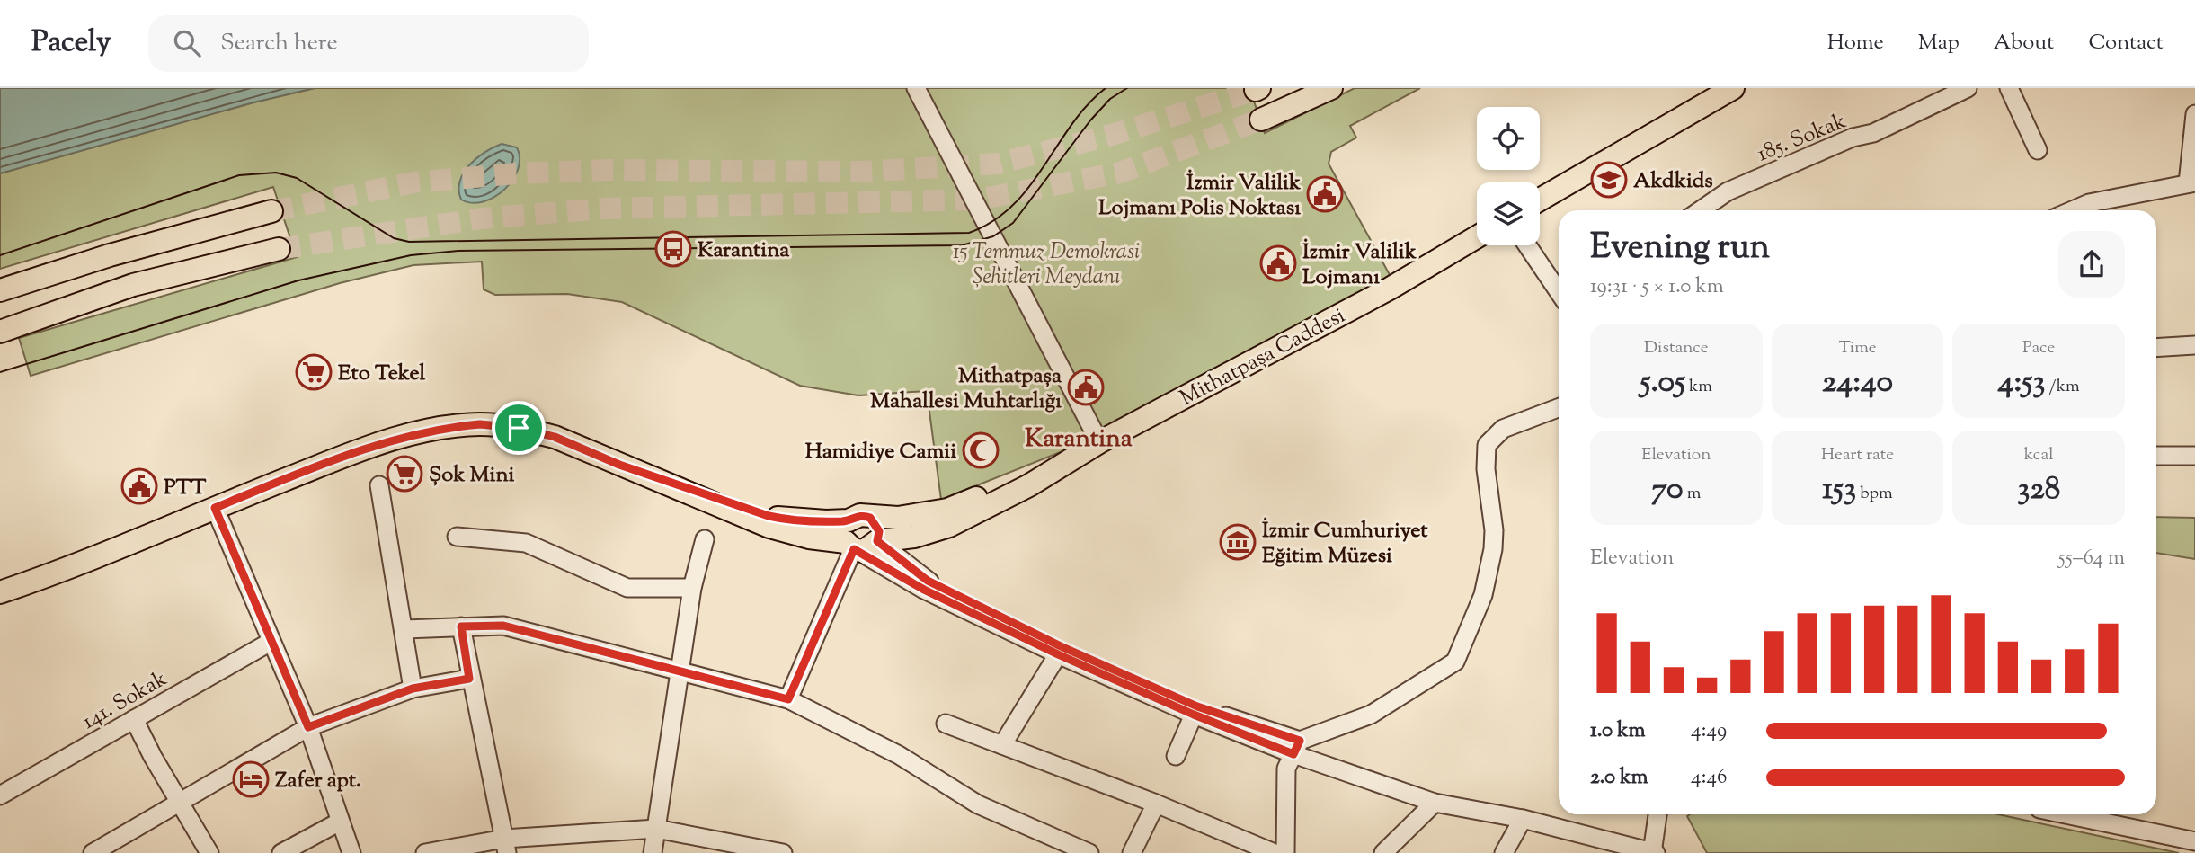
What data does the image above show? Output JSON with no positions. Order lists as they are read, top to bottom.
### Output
{
  "streets": {
    "main road": ["Mithatpaşa Caddesi"],
    "street": ["185. Sokak", "141. Sokak"]
  },
  "districts": ["Karantina"],
  "parks": ["15 Temmuz Demokrasi Şehitleri Meydanı"],
  "places": {
    "school or university": ["Akdkids"],
    "public building": [
      "İzmir Valilik Lojmanı Polis Noktası",
      "İzmir Valilik Lojmanı",
      "Mithatpaşa Mahallesi Muhtarlığı",
      "PTT"
    ],
    "bus stop": ["Karantina"],
    "supermarket": ["Eto Tekel", "Şok Mini"],
    "mosque": ["Hamidiye Camii"],
    "museum": ["İzmir Cumhuriyet Eğitim Müzesi"],
    "hotel": ["Zafer apt."]
  },
  "page": {
    "header": "Pacely",
    "search": "Search here",
    "nav": [
      "Home",
      "Map",
      "About",
      "Contact"
    ],
    "heading": ["Evening run", "19:31 · 5 × 1.0 km"],
    "stats": [
      ["Distance", "5.05 km"],
      ["Time", "24:40"],
      ["Pace", "4:53 /km"],
      ["Elevation", "70 m"],
      ["Heart rate", "153 bpm"],
      ["kcal", "328"]
    ],
    "chart": ["Elevation", "55–64 m"],
    "list": [
      {
        "name": "1.0 km",
        "note": "4:49"
      },
      {
        "name": "2.0 km",
        "note": "4:46"
      }
    ]
  }
}
